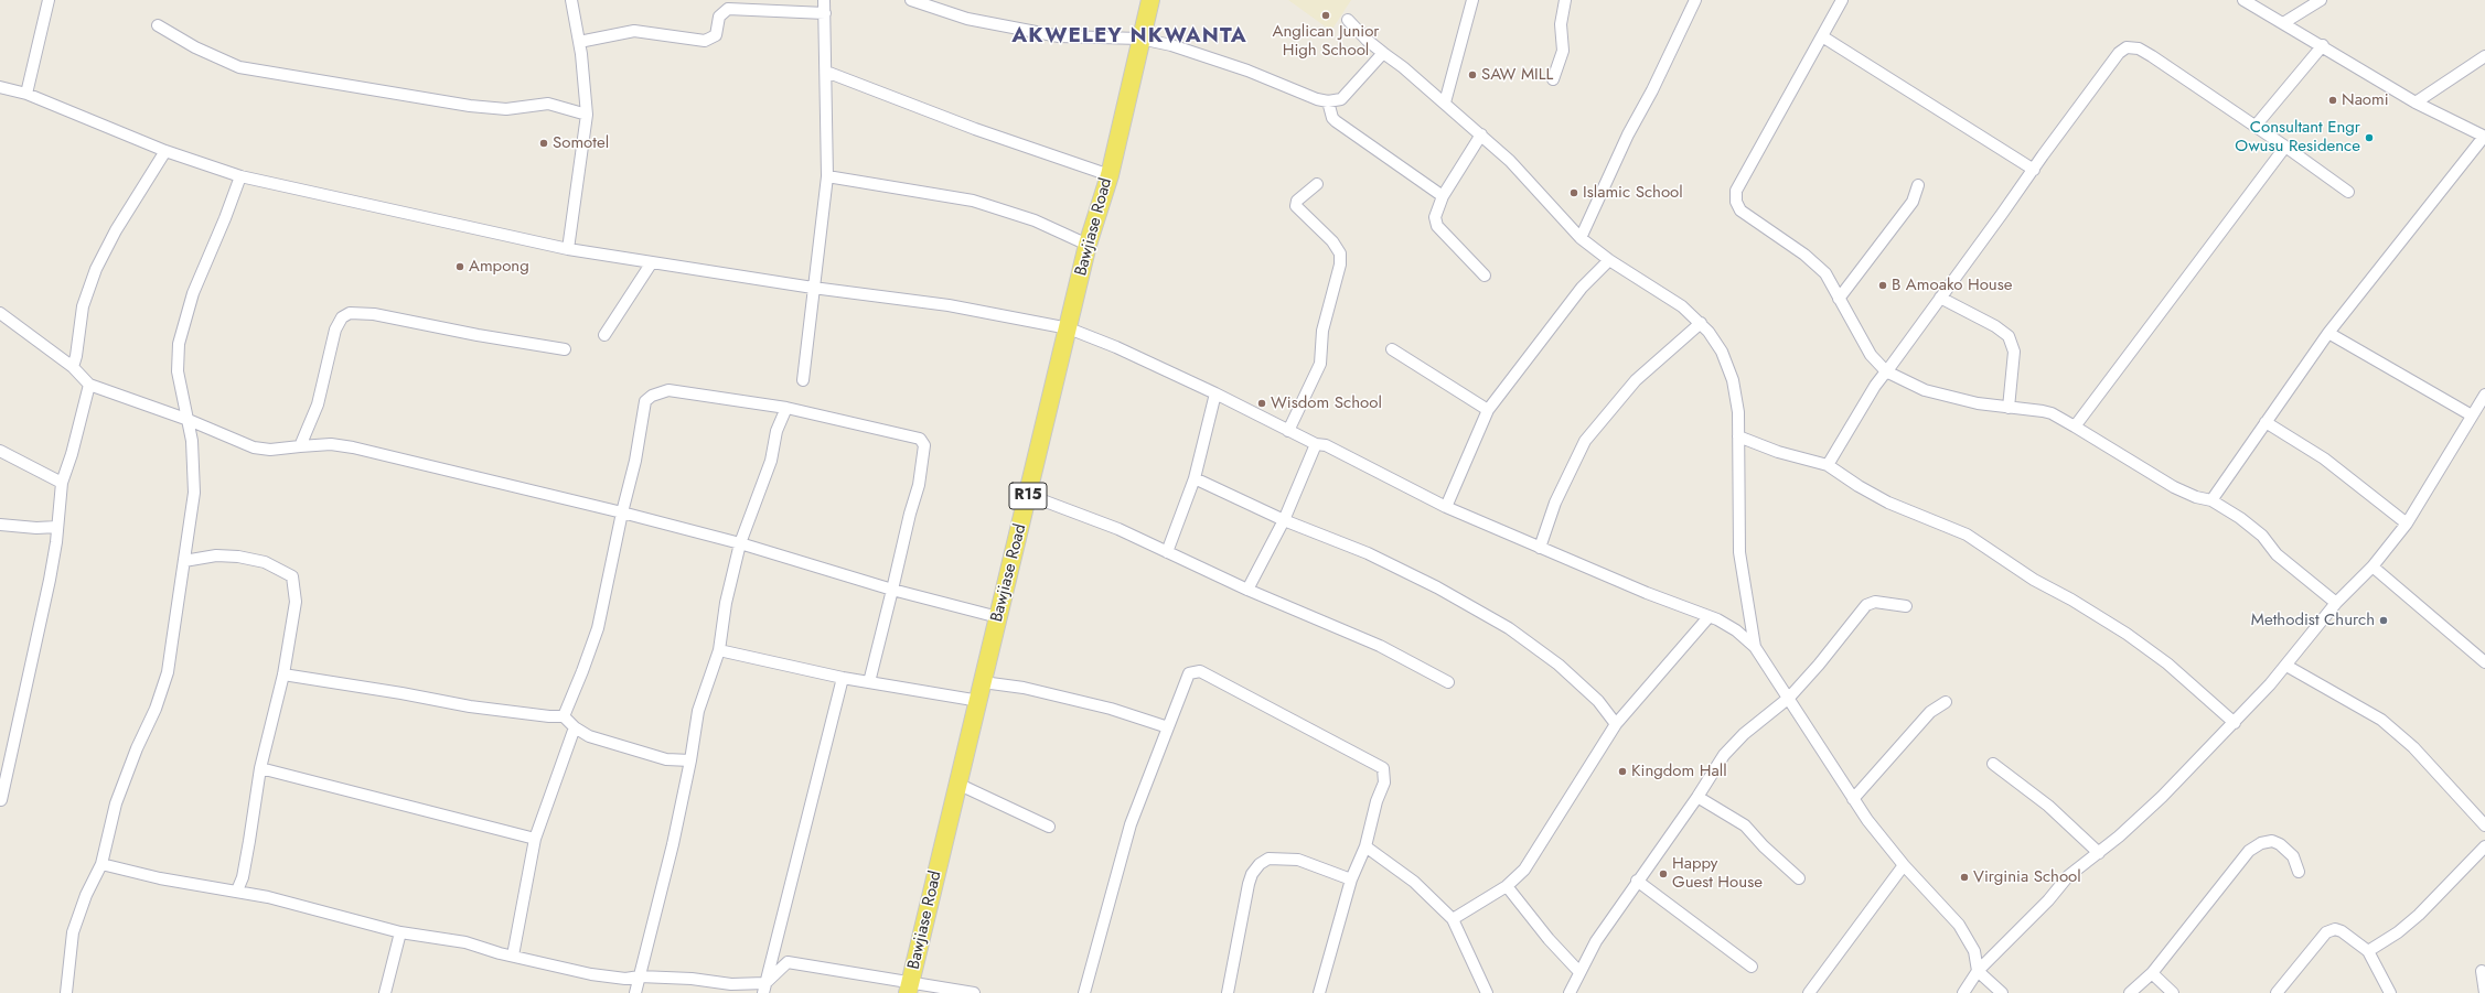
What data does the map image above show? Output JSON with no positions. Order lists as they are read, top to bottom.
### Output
{
  "streets": {
    "main road": ["Bawjiase Road", "R15"]
  },
  "districts": ["AKWELEY NKWANTA"],
  "places": [
    "Anglican Junior High School",
    "SAW MILL",
    "Naomi",
    "Consultant Engr Owusu Residence",
    "Somotel",
    "Islamic School",
    "Ampong",
    "B Amoako House",
    "Wisdom School",
    "Methodist Church",
    "Kingdom Hall",
    "Happy Guest House",
    "Virginia School"
  ]
}
